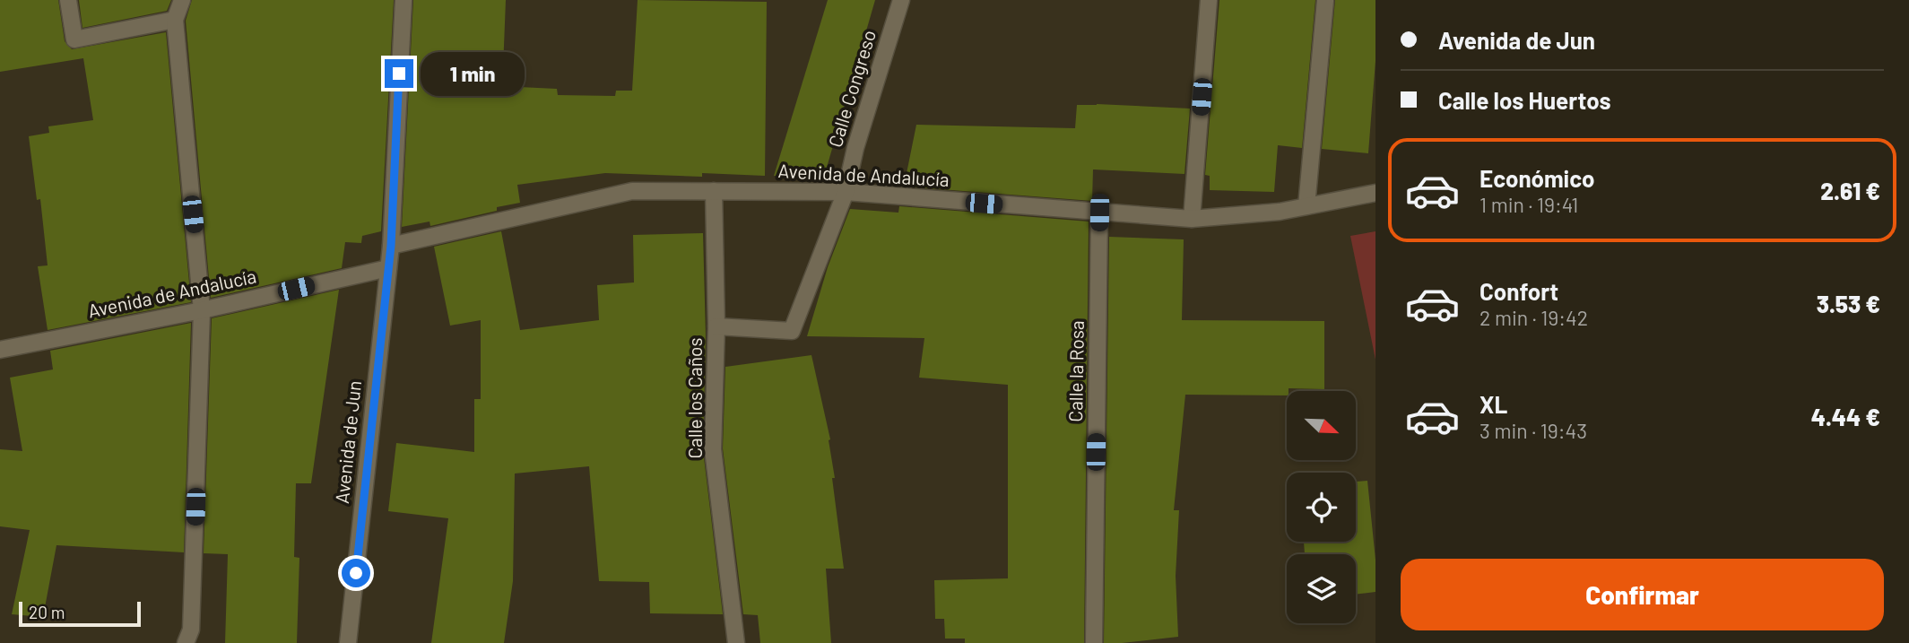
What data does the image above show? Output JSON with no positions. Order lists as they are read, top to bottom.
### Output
{
  "streets": {
    "street": [
      "Calle Congreso",
      "Avenida de Andalucía",
      "Calle la Rosa",
      "Calle los Caños",
      "Avenida de Jun"
    ]
  },
  "crossings": [
    ["Calle Congreso", "Avenida de Andalucía"],
    ["Calle Congreso", "Calle los Caños"],
    ["Avenida de Andalucía", "Calle la Rosa"],
    ["Avenida de Andalucía", "Calle los Caños"],
    ["Avenida de Andalucía", "Avenida de Jun"]
  ],
  "scale_bar": "20 m",
  "north": "bottom right",
  "page": {
    "banner": ["Avenida de Jun", "Calle los Huertos"],
    "bubble": "1 min",
    "list": [
      {
        "name": "Económico",
        "note": "1 min · 19:41",
        "value": "2.61 €"
      },
      {
        "name": "Confort",
        "note": "2 min · 19:42",
        "value": "3.53 €"
      },
      {
        "name": "XL",
        "note": "3 min · 19:43",
        "value": "4.44 €"
      }
    ],
    "buttons": "Confirmar",
    "scale": "20 m"
  }
}
